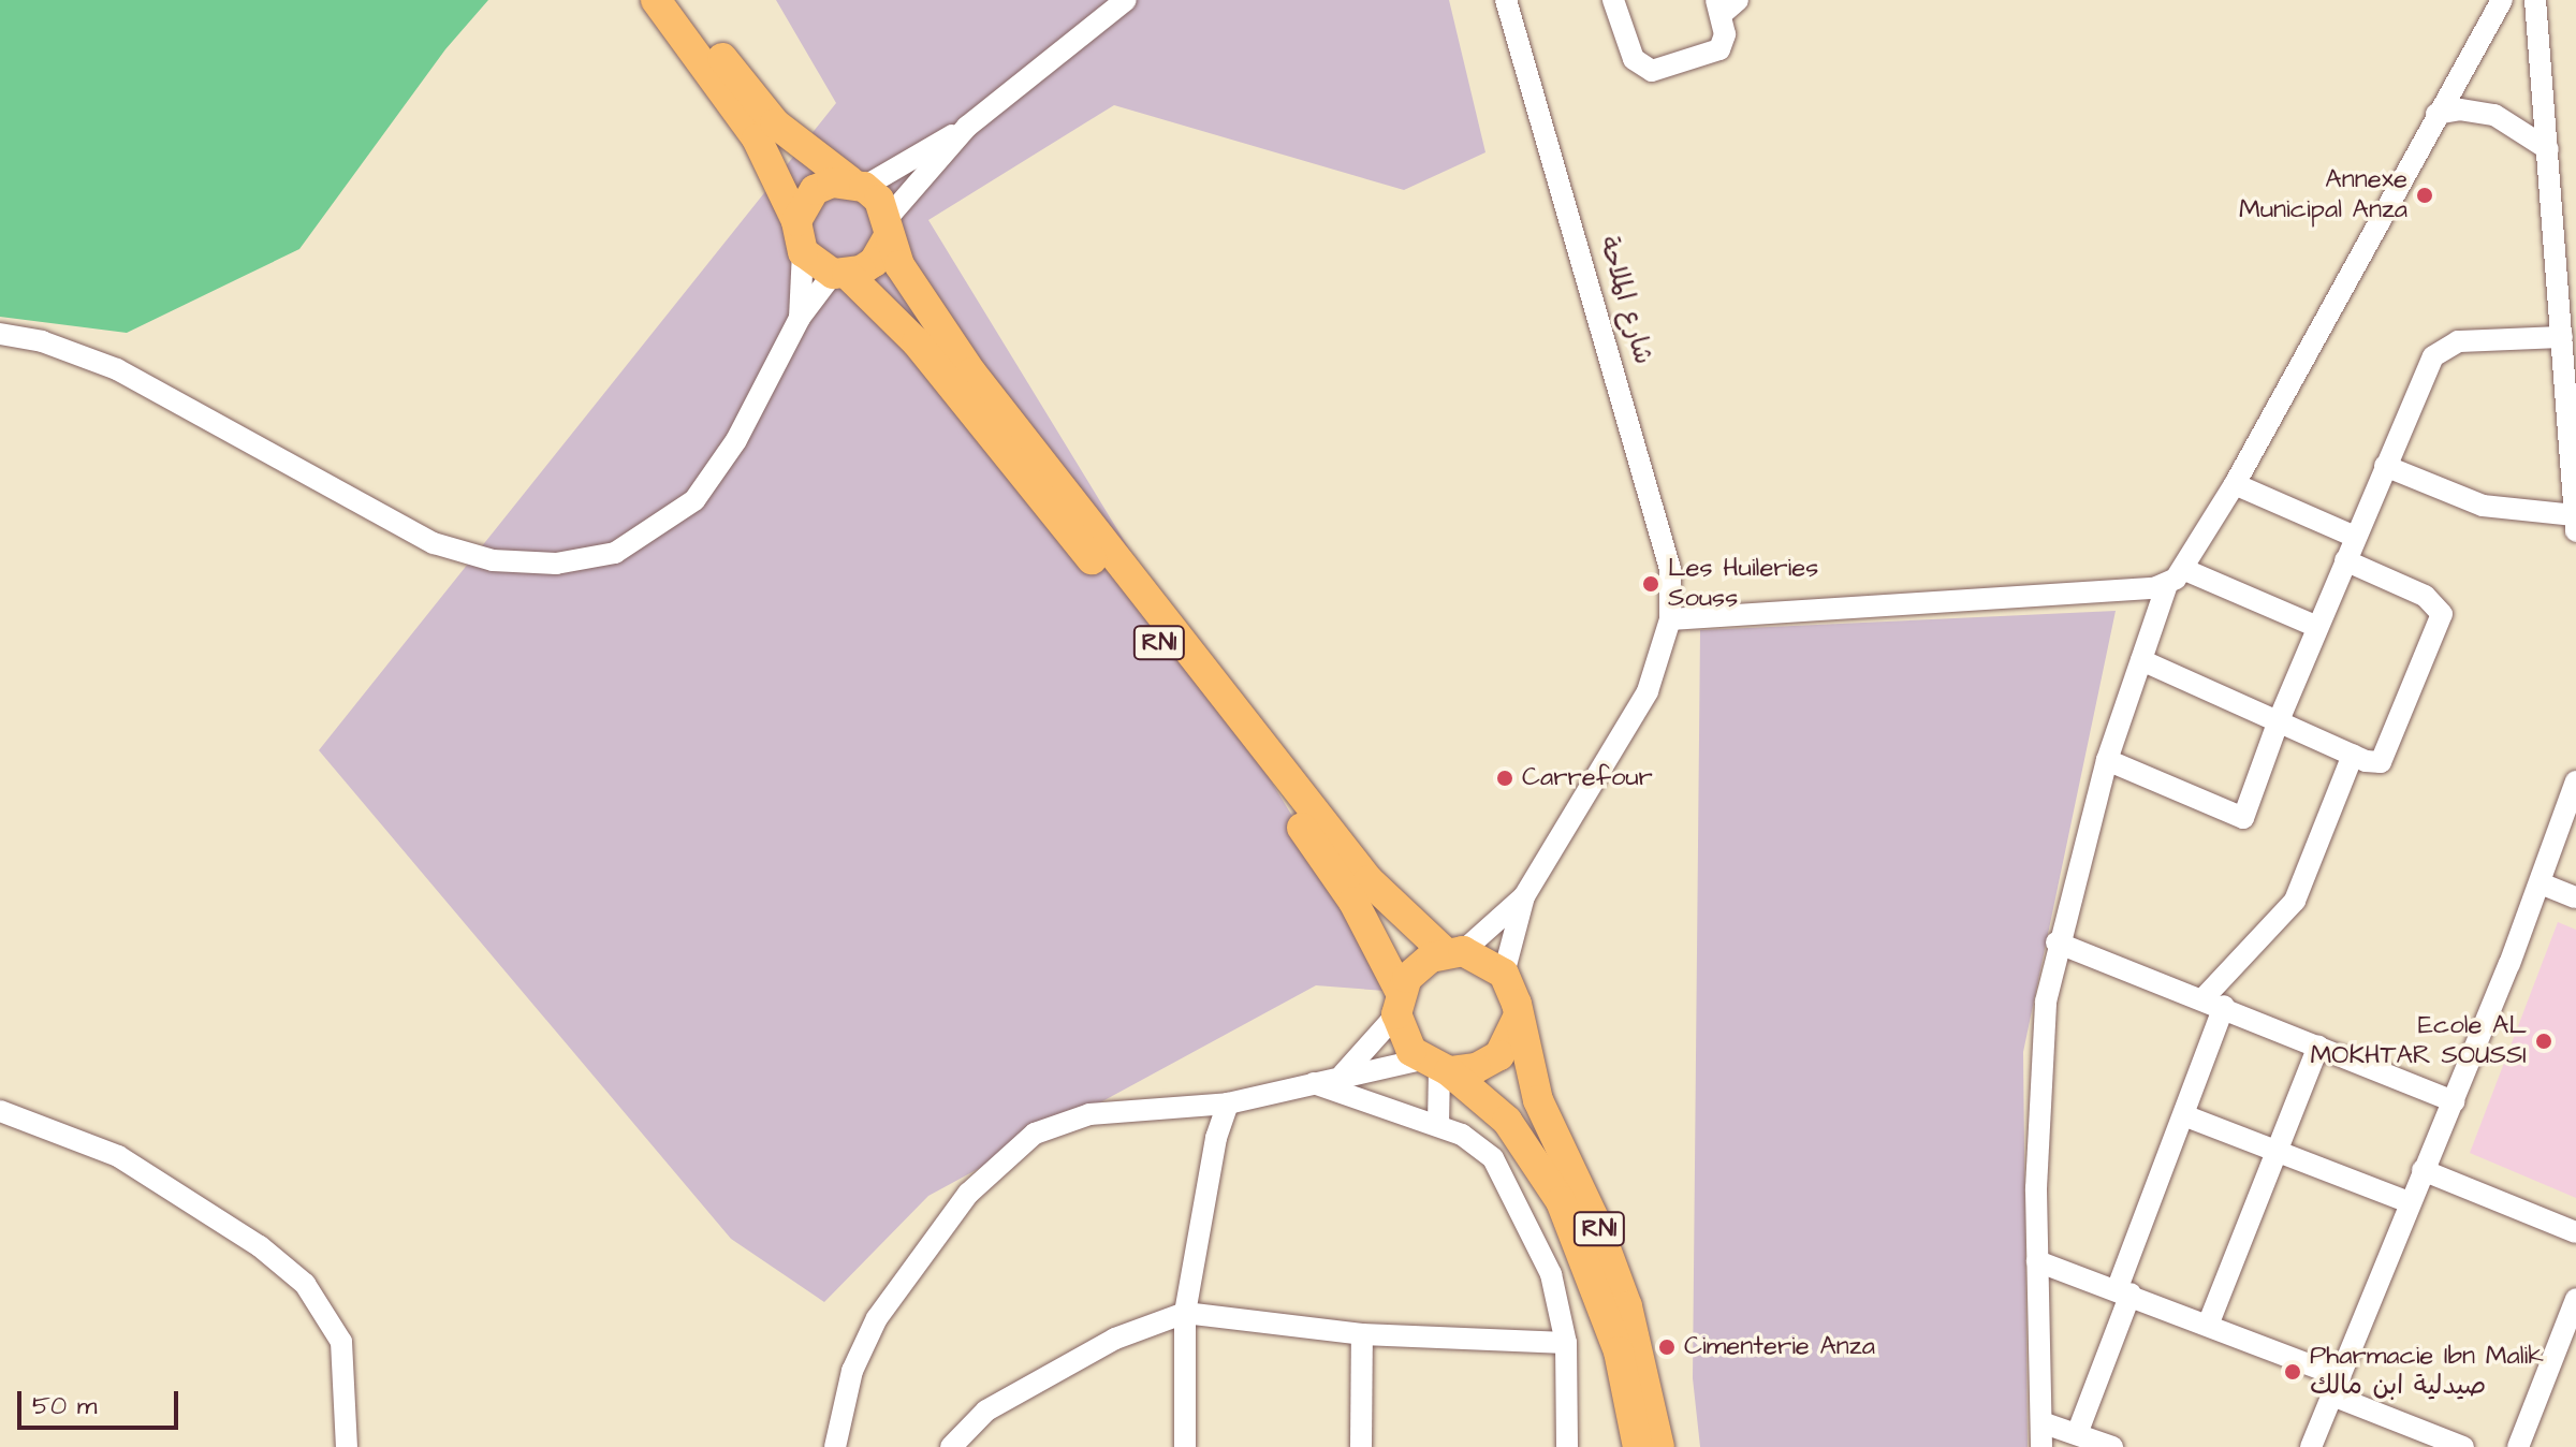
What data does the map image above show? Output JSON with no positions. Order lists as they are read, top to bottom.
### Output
{
  "streets": {
    "highway": ["RN1"],
    "street": ["شارع الملاحة"]
  },
  "places": [
    "Annexe Municipal Anza",
    "Les Huileries Souss",
    "Carrefour",
    "Ecole AL MOKHTAR SOUSSI",
    "Cimenterie Anza",
    "Pharmacie Ibn Malik صيدلية ابن مالك"
  ],
  "scale_bar": "50 m"
}
